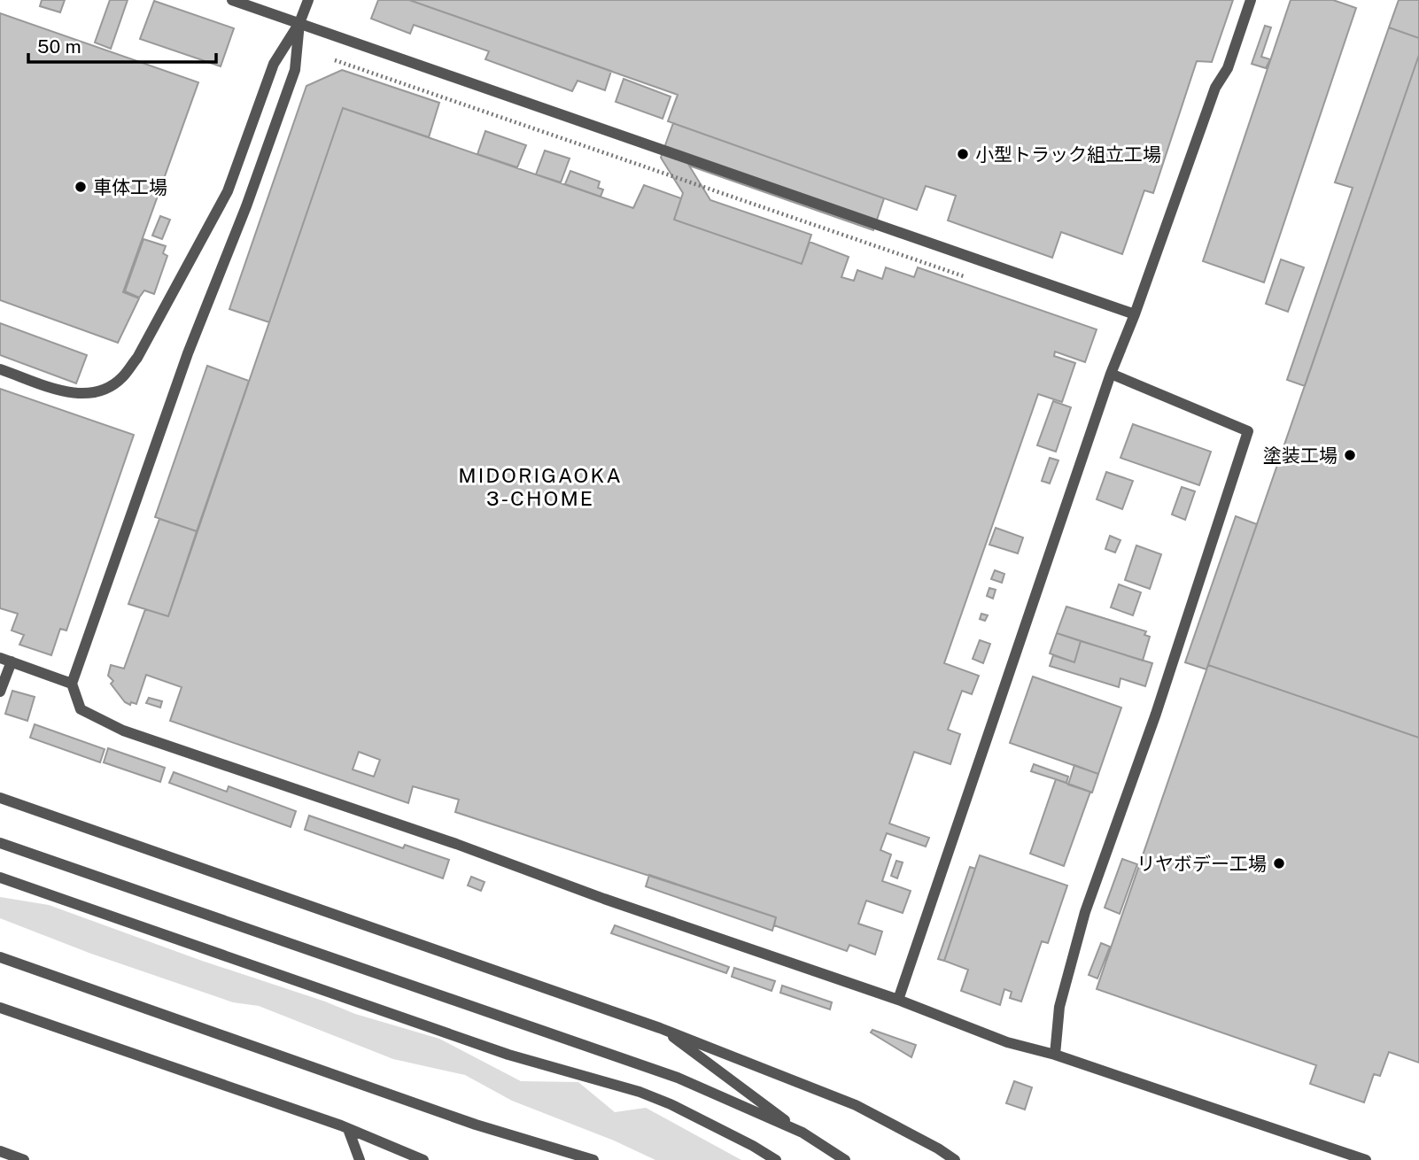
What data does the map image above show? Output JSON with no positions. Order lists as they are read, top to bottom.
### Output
{
  "districts": ["MIDORIGAOKA 3-CHOME"],
  "places": [
    "小型トラック組立工場",
    "車体工場",
    "塗装工場",
    "リヤボデー工場"
  ],
  "scale_bar": "50 m"
}
